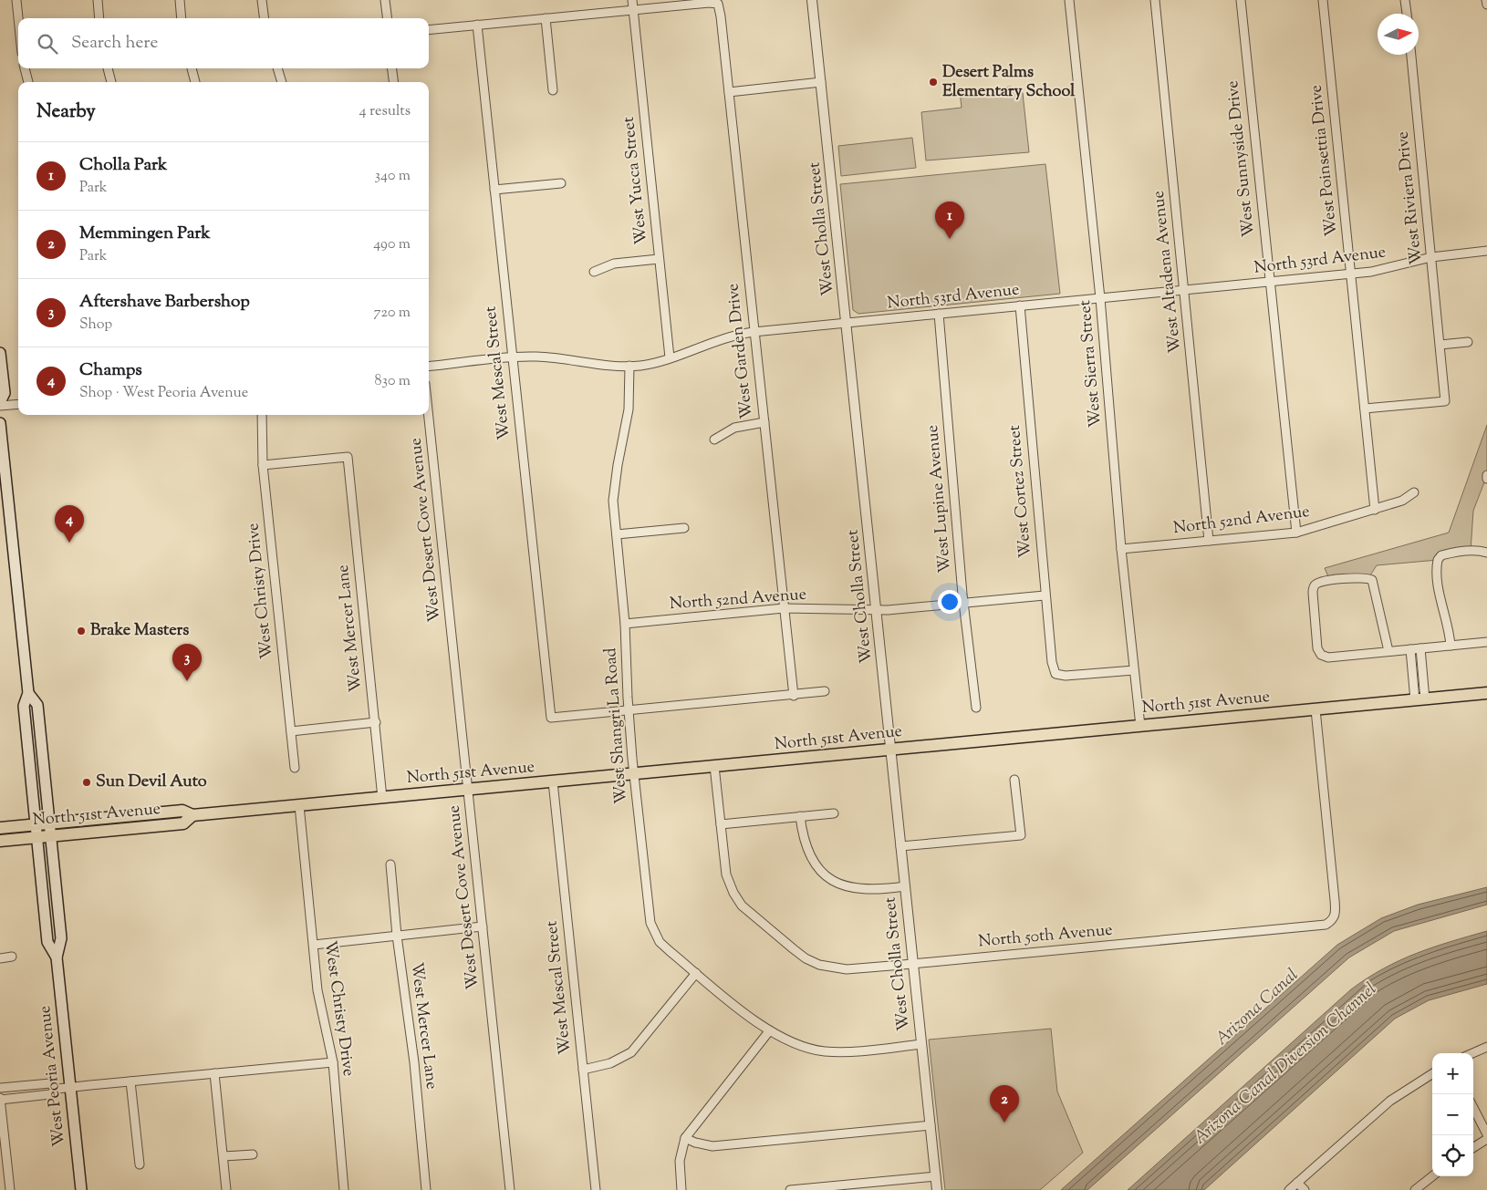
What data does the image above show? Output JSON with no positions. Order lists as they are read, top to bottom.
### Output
{
  "streets": {
    "main road": ["North 51st Avenue", "West Peoria Avenue"],
    "street": [
      "West Sunnyside Drive",
      "West Poinsettia Drive",
      "West Yucca Street",
      "West Riviera Drive",
      "West Cholla Street",
      "North 53rd Avenue",
      "West Altadena Avenue",
      "West Garden Drive",
      "West Sierra Street",
      "West Mescal Street",
      "West Cortez Street",
      "West Lupine Avenue",
      "North 52nd Avenue",
      "West Desert Cove Avenue",
      "West Christy Drive",
      "West Mercer Lane",
      "West Shangri La Road",
      "North 50th Avenue"
    ]
  },
  "crossings": [
    ["West Sunnyside Drive", "North 53rd Avenue"],
    ["West Sunnyside Drive", "North 52nd Avenue"],
    ["West Poinsettia Drive", "West Riviera Drive"],
    ["West Poinsettia Drive", "North 53rd Avenue"],
    ["West Poinsettia Drive", "North 52nd Avenue"],
    ["West Yucca Street", "North 53rd Avenue"],
    ["West Yucca Street", "West Garden Drive"],
    ["West Riviera Drive", "North 53rd Avenue"],
    ["West Cholla Street", "North 53rd Avenue"],
    ["West Cholla Street", "North 52nd Avenue"],
    ["West Cholla Street", "North 51st Avenue"],
    ["West Cholla Street", "West Shangri La Road"],
    ["West Cholla Street", "North 50th Avenue"],
    ["North 53rd Avenue", "West Altadena Avenue"],
    ["North 53rd Avenue", "West Garden Drive"],
    ["North 53rd Avenue", "West Sierra Street"],
    ["North 53rd Avenue", "West Mescal Street"],
    ["North 53rd Avenue", "West Cortez Street"],
    ["North 53rd Avenue", "West Lupine Avenue"],
    ["North 53rd Avenue", "West Shangri La Road"],
    ["West Altadena Avenue", "North 52nd Avenue"],
    ["West Garden Drive", "North 52nd Avenue"],
    ["West Sierra Street", "West Cortez Street"],
    ["West Sierra Street", "North 52nd Avenue"],
    ["West Sierra Street", "North 51st Avenue"],
    ["West Mescal Street", "North 51st Avenue"],
    ["West Mescal Street", "West Shangri La Road"],
    ["West Cortez Street", "North 52nd Avenue"],
    ["West Lupine Avenue", "North 52nd Avenue"],
    ["North 52nd Avenue", "West Shangri La Road"],
    ["West Desert Cove Avenue", "North 51st Avenue"],
    ["West Christy Drive", "West Mercer Lane"],
    ["West Christy Drive", "North 51st Avenue"],
    ["West Mercer Lane", "North 51st Avenue"],
    ["North 51st Avenue", "West Shangri La Road"],
    ["North 51st Avenue", "North 50th Avenue"],
    ["North 51st Avenue", "West Peoria Avenue"]
  ],
  "water": ["Arizona Canal", "Arizona Canal Diversion Channel"],
  "places": ["Desert Palms Elementary School", "Brake Masters", "Sun Devil Auto"],
  "north": "right",
  "page": {
    "search": "Search here",
    "heading": ["Nearby", "4 results"],
    "list": [
      {
        "mark": "1",
        "name": "Cholla Park",
        "note": "Park",
        "value": "340 m"
      },
      {
        "mark": "2",
        "name": "Memmingen Park",
        "note": "Park",
        "value": "490 m"
      },
      {
        "mark": "3",
        "name": "Aftershave Barbershop",
        "note": "Shop",
        "value": "720 m"
      },
      {
        "mark": "4",
        "name": "Champs",
        "note": "Shop · West Peoria Avenue",
        "value": "830 m"
      }
    ],
    "pins": [
      "1",
      "4",
      "3",
      "2"
    ],
    "map_buttons": ["+", "−"]
  }
}
